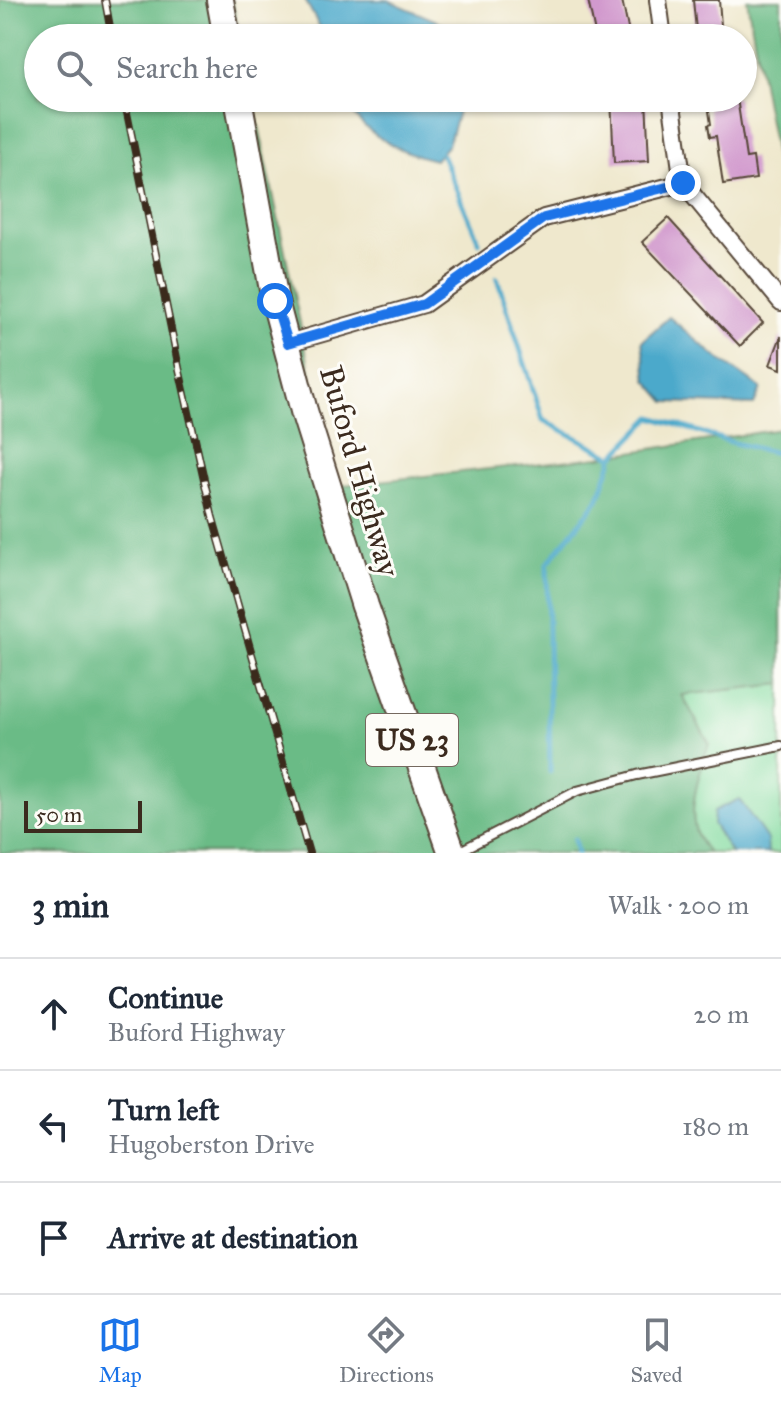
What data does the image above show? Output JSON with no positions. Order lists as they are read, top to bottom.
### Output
{
  "streets": {
    "main road": ["Buford Highway", "US 23"]
  },
  "scale_bar": "50 m",
  "page": {
    "search": "Search here",
    "scale": "50 m",
    "heading": ["3 min", "Walk · 200 m"],
    "list": [
      ["Continue", "Buford Highway", "20 m"],
      ["Turn left", "Hugoberston Drive", "180 m"],
      "Arrive at destination"
    ],
    "nav": ["Map", "Directions", "Saved"]
  }
}
